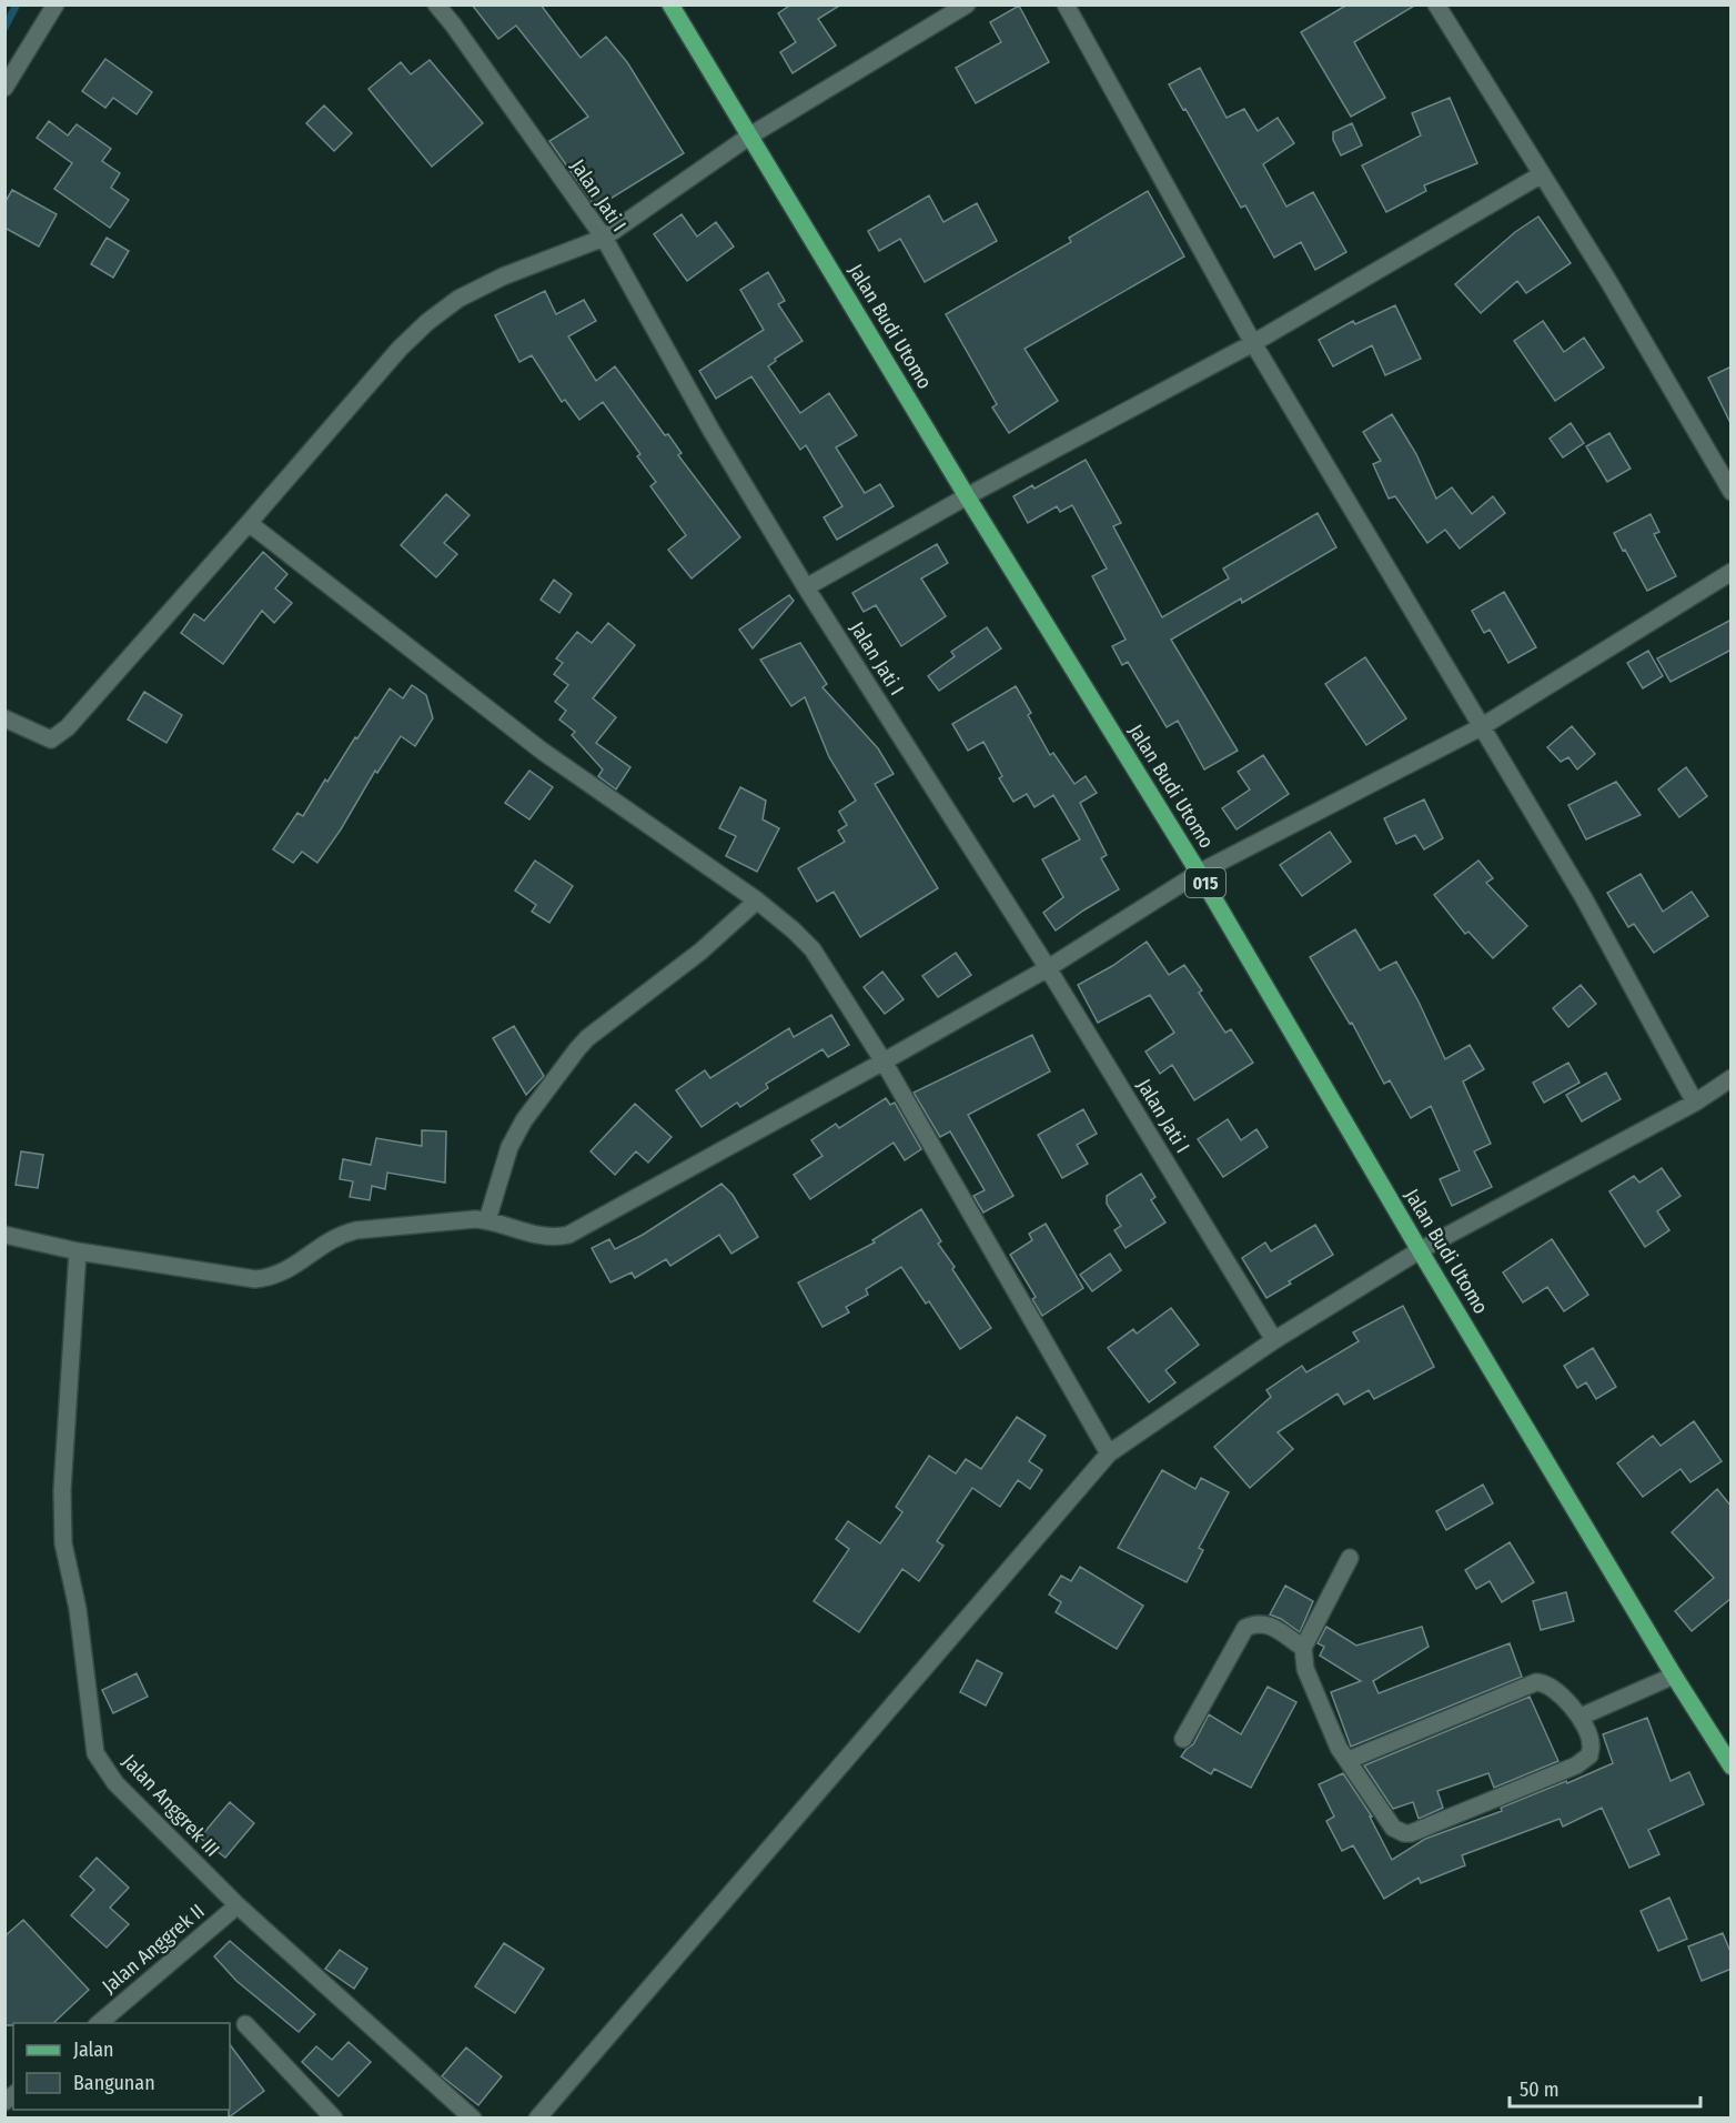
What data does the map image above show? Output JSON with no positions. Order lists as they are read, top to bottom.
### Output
{
  "streets": {
    "main road": ["Jalan Budi Utomo", "015"],
    "street": ["Jalan Jati I", "Jalan Anggrek III", "Jalan Anggrek II"]
  },
  "crossings": [
    ["Jalan Anggrek III", "Jalan Anggrek II"]
  ],
  "legend": ["Jalan", "Bangunan"],
  "scale_bar": "50 m"
}
